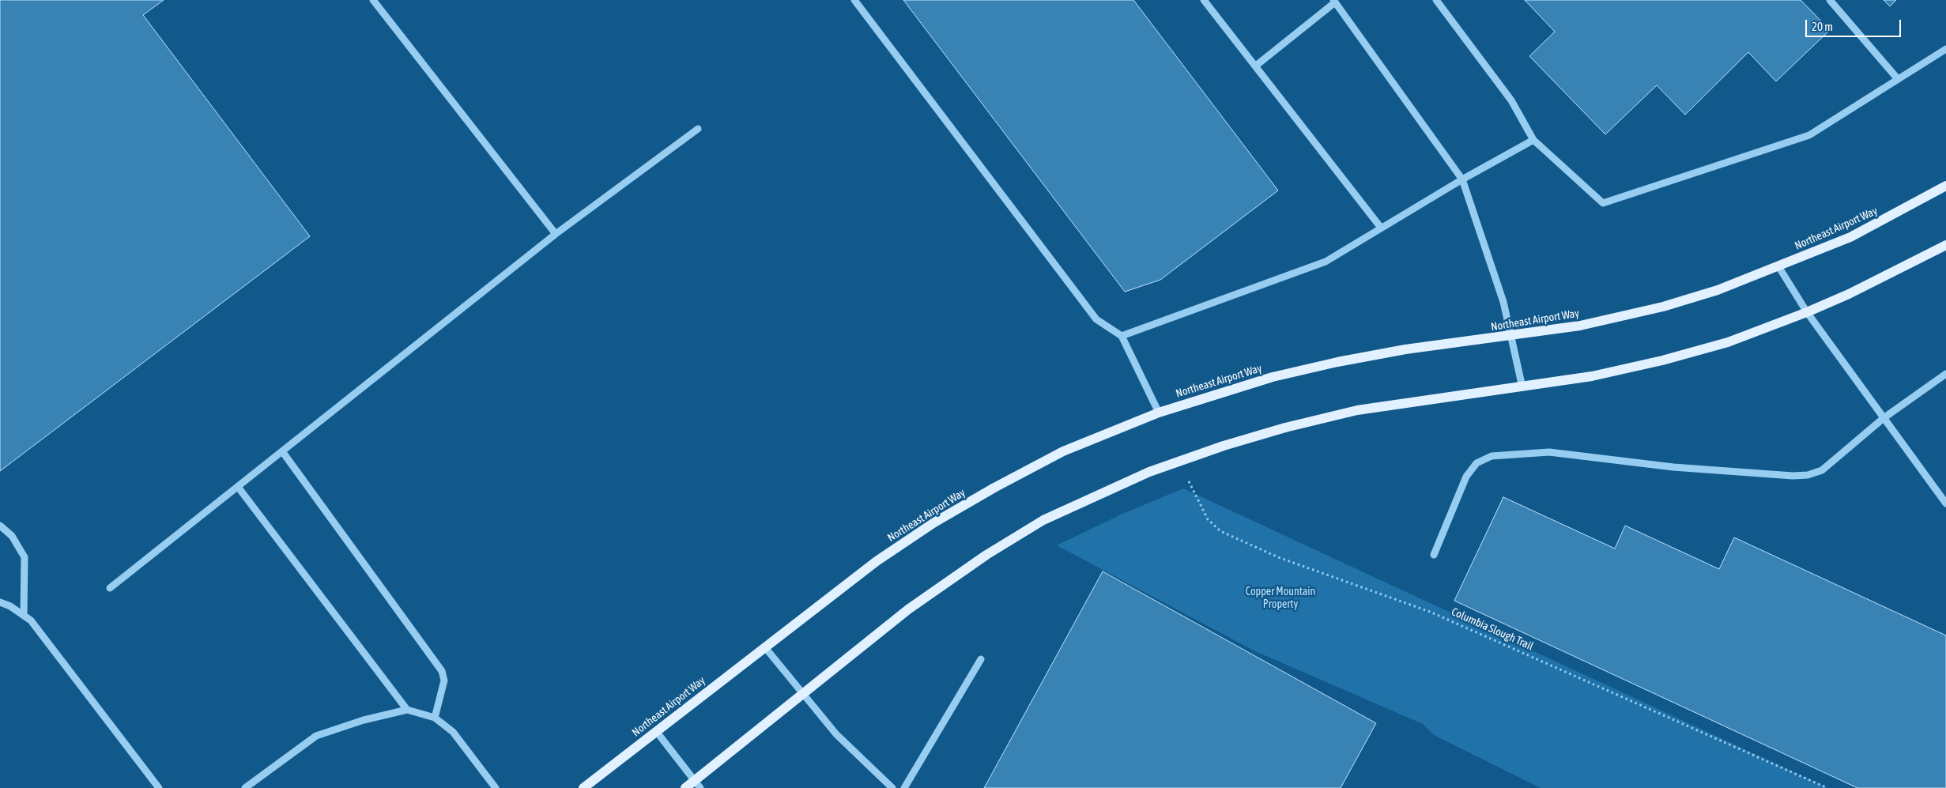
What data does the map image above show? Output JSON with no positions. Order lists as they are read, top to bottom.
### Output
{
  "streets": {
    "main road": ["Northeast Airport Way"],
    "path": ["Columbia Slough Trail"]
  },
  "parks": ["Copper Mountain Property"],
  "scale_bar": "20 m"
}
